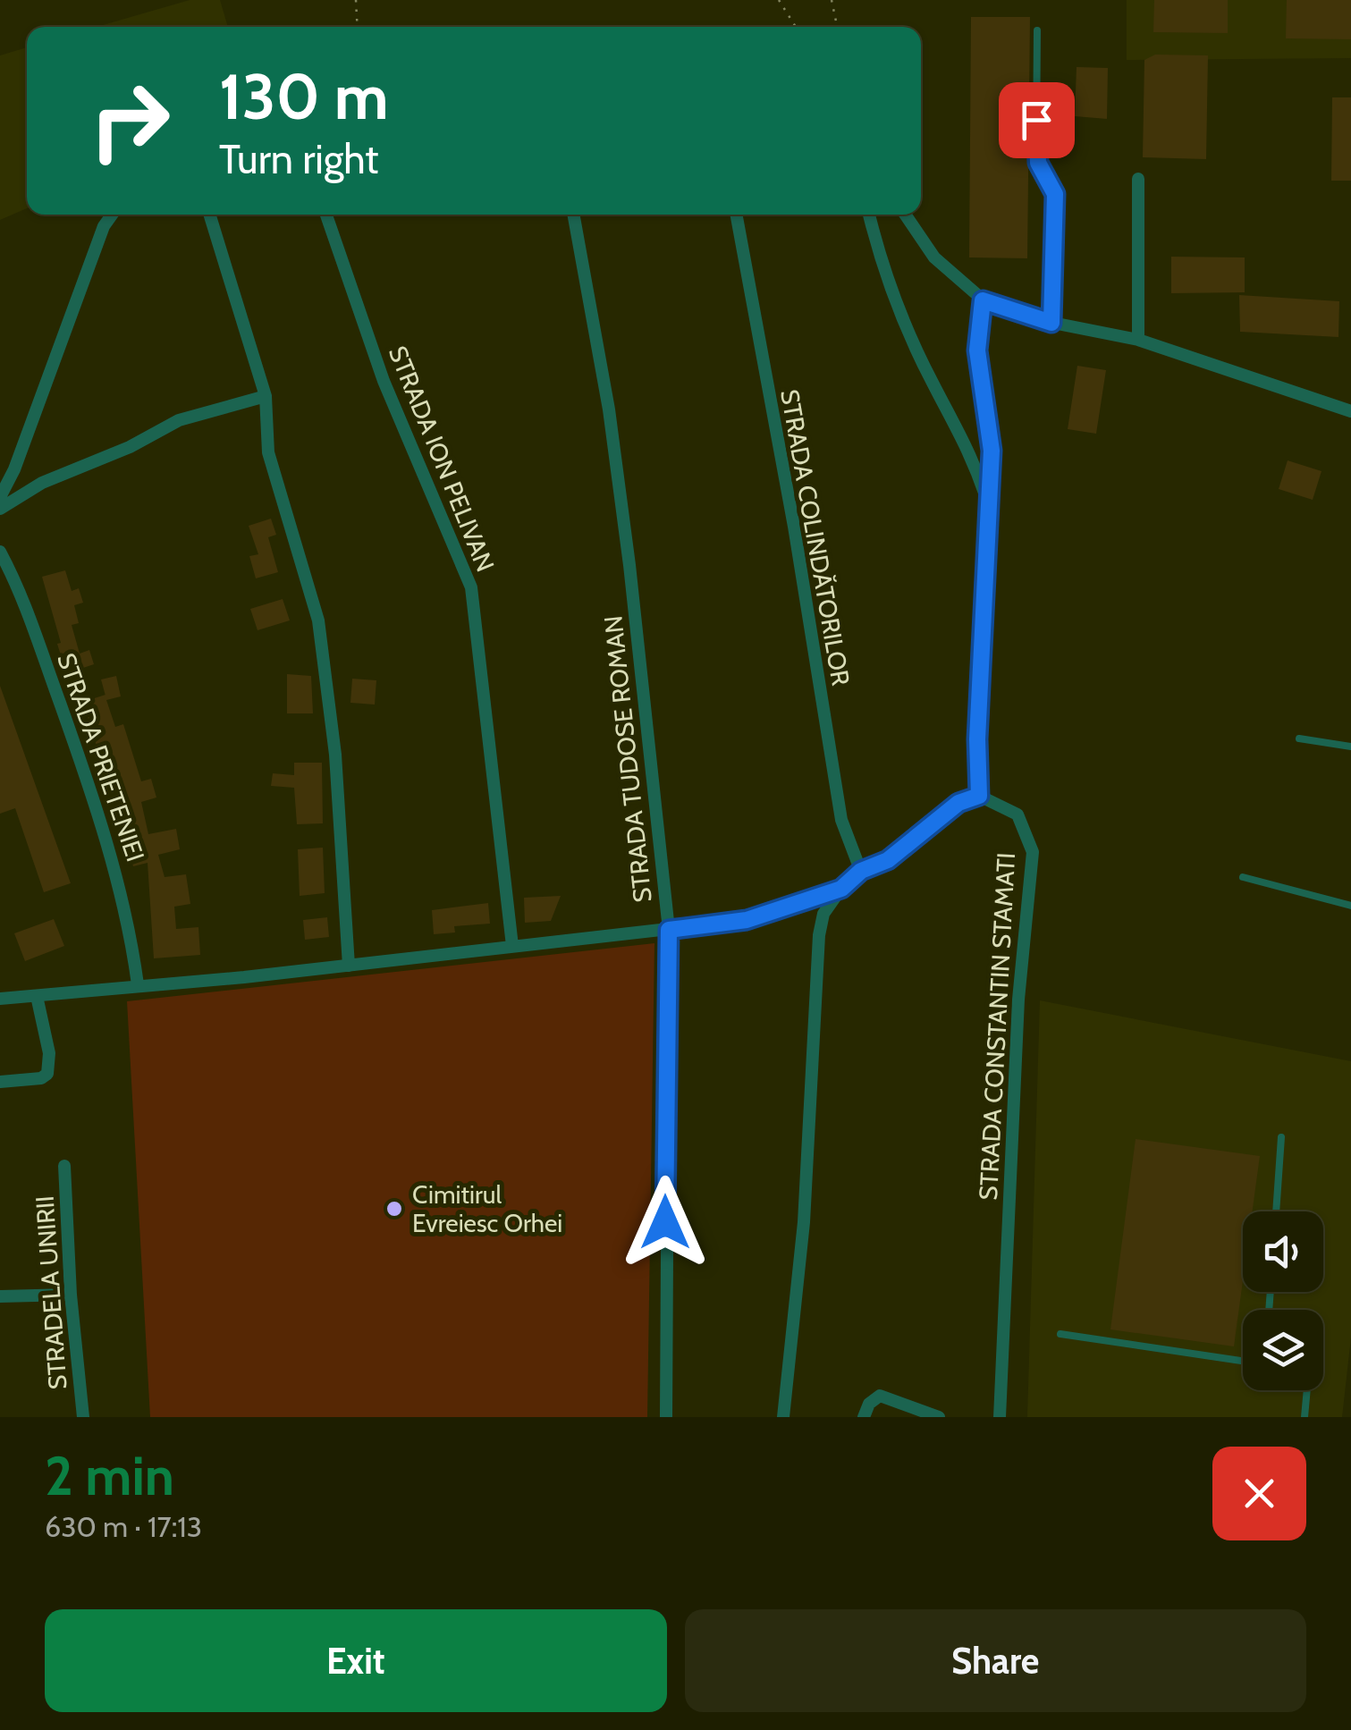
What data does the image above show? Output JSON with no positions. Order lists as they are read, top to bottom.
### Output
{
  "streets": {
    "street": [
      "STRADA ION PELIVAN",
      "STRADA COLINDĂTORILOR",
      "STRADA PRIETENIEI",
      "STRADA TUDOSE ROMAN",
      "STRADA CONSTANTIN STAMATI",
      "STRADELA UNIRII"
    ]
  },
  "places": ["Cimitirul Evreiesc Orhei"],
  "page": {
    "turn": ["130 m", "Turn right"],
    "heading": ["2 min", "630 m · 17:13"],
    "buttons": ["Exit", "Share"]
  }
}
